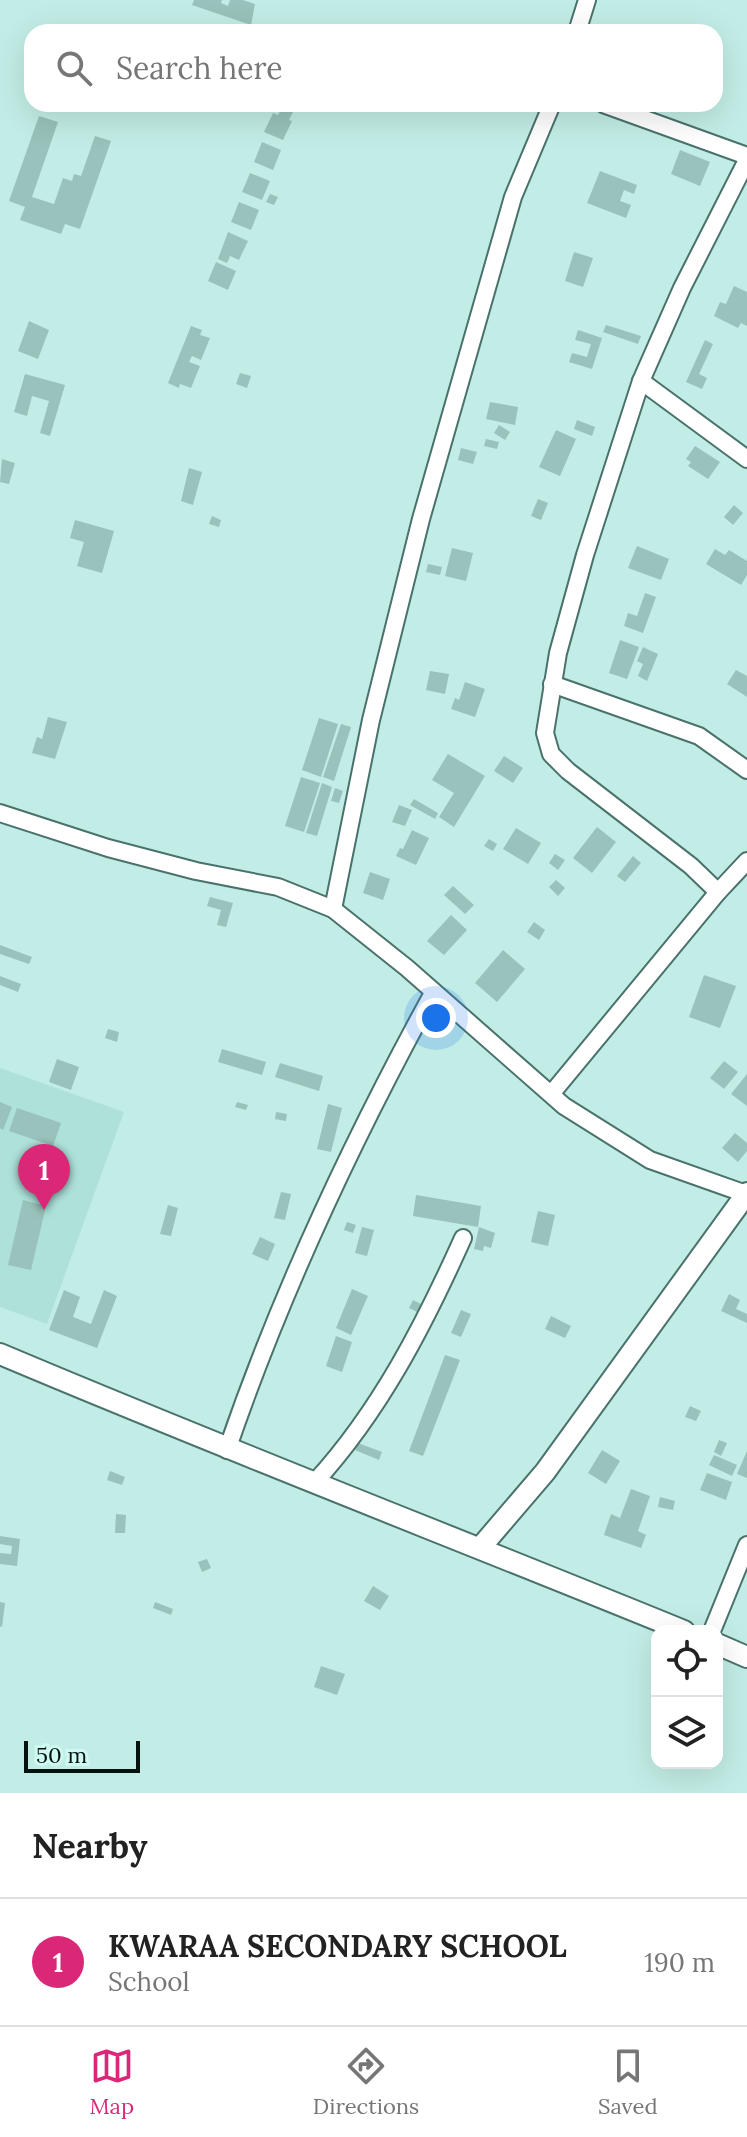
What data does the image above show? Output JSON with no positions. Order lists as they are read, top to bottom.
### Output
{
  "scale_bar": "50 m",
  "page": {
    "search": "Search here",
    "pins": "1",
    "scale": "50 m",
    "heading": "Nearby",
    "list": [
      {
        "mark": "1",
        "name": "KWARAA SECONDARY SCHOOL",
        "note": "School",
        "value": "190 m"
      }
    ],
    "nav": ["Map", "Directions", "Saved"]
  }
}
